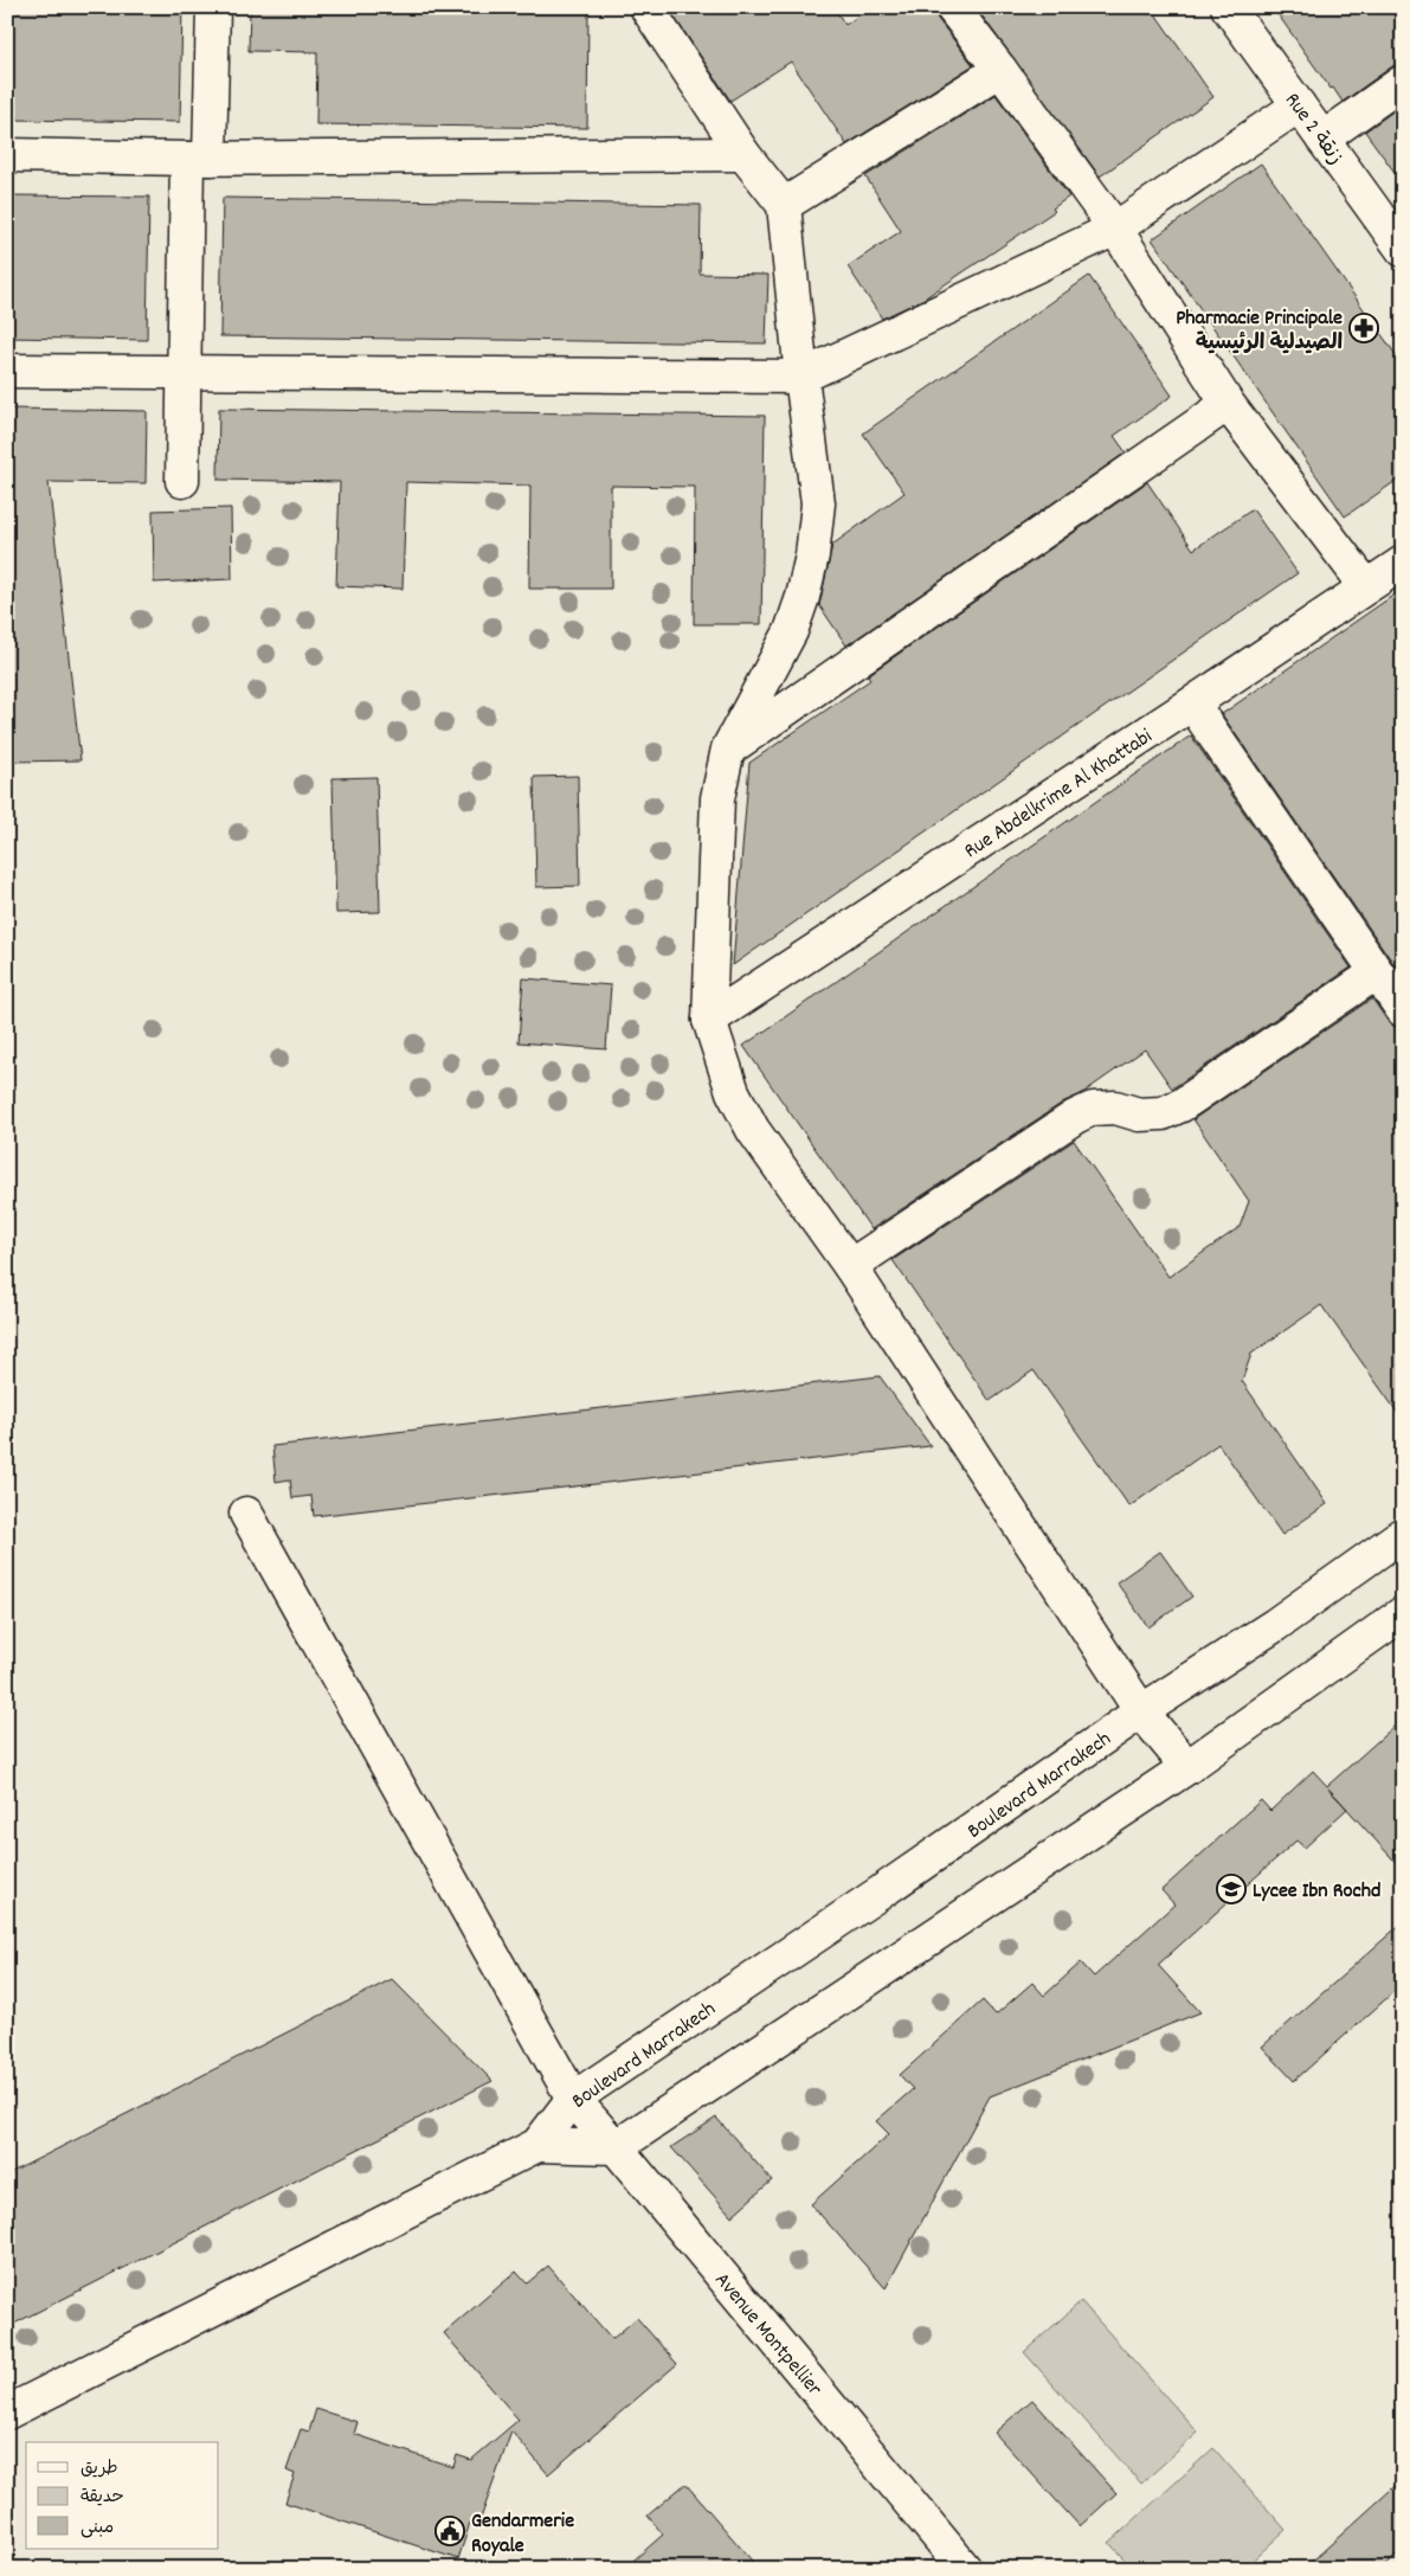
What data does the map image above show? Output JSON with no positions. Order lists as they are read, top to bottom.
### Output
{
  "streets": {
    "street": [
      "Rue 2 زنقة",
      "Rue Abdelkrime Al Khattabi",
      "Boulevard Marrakech",
      "Avenue Montpellier"
    ]
  },
  "crossings": [
    ["Boulevard Marrakech", "Avenue Montpellier"]
  ],
  "places": {
    "pharmacy": ["Pharmacie Principale الصيدلية الرئيسية"],
    "school or university": ["Lycee Ibn Rochd"],
    "public building": ["Gendarmerie Royale"]
  },
  "legend": ["طريق", "حديقة", "مبنى"]
}
